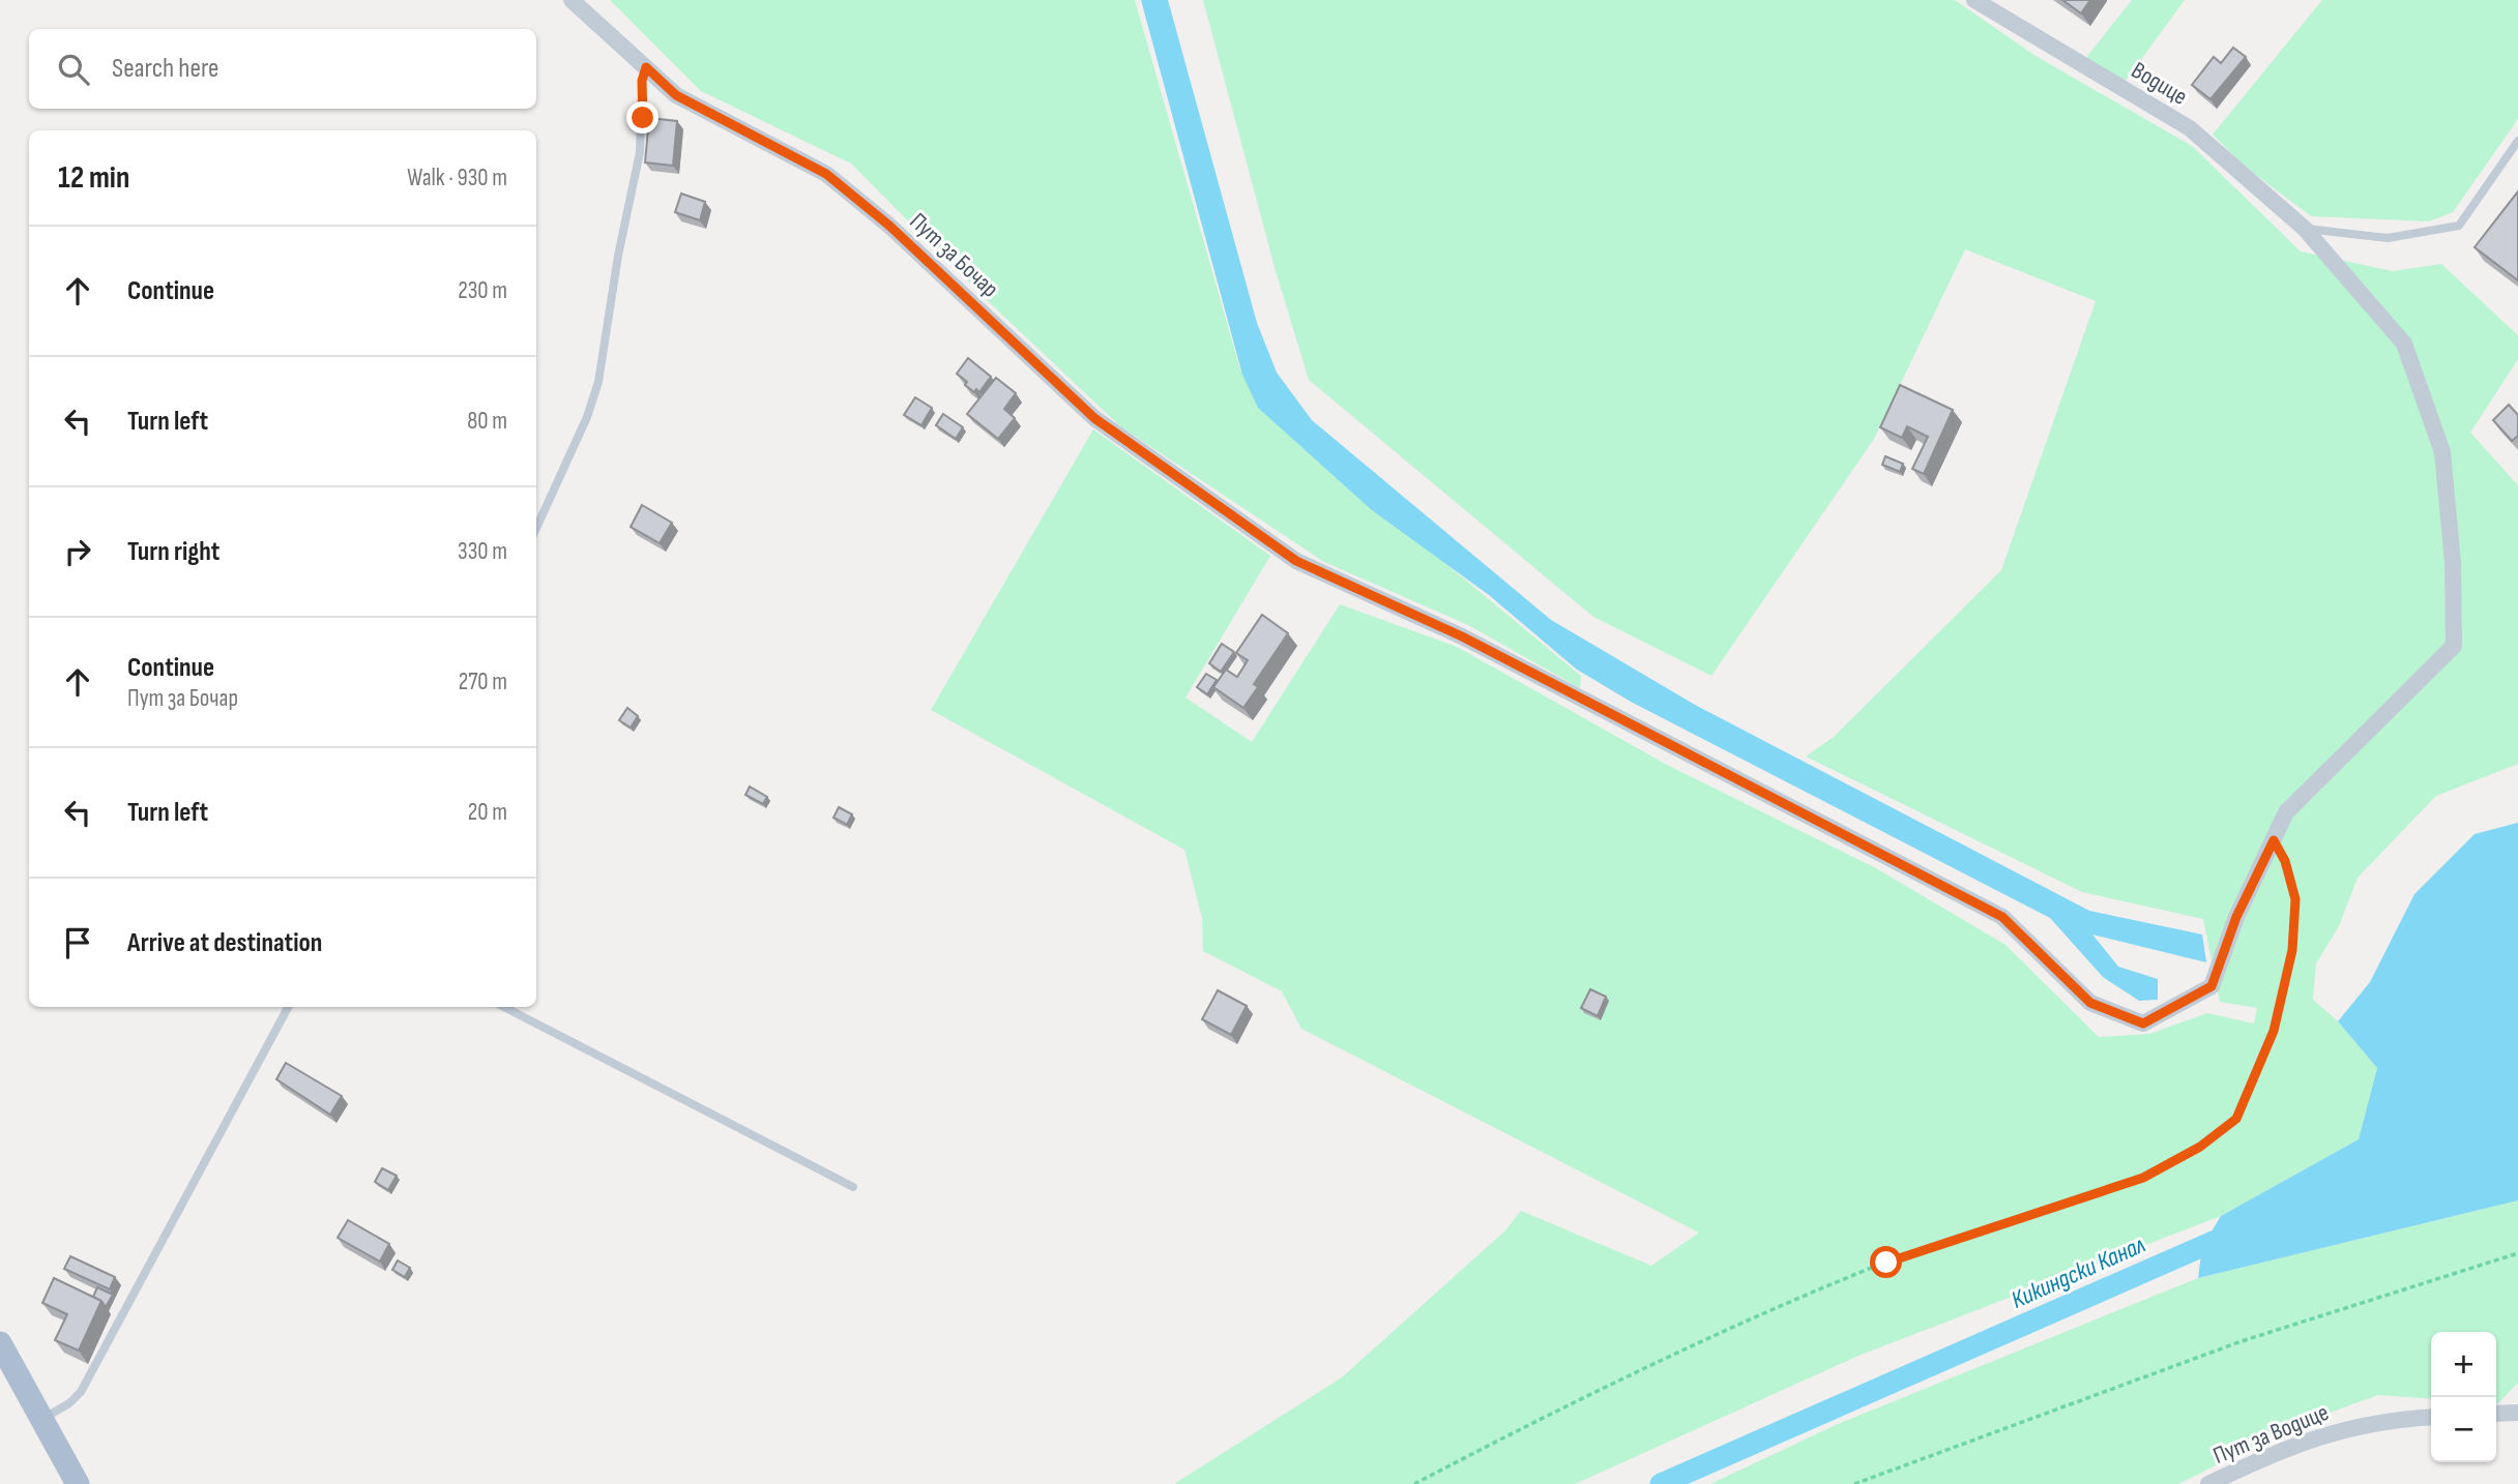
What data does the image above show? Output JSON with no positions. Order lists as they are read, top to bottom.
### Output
{
  "streets": {
    "street": ["Водице", "Пут за Бочар", "Пут за Водице"]
  },
  "crossings": [
    ["Водице", "Пут за Бочар"]
  ],
  "water": ["Кикиндски Канал"],
  "page": {
    "search": "Search here",
    "heading": ["12 min", "Walk · 930 m"],
    "list": [
      ["Continue", "230 m"],
      ["Turn left", "80 m"],
      ["Turn right", "330 m"],
      ["Continue", "Пут за Бочар", "270 m"],
      ["Turn left", "20 m"],
      "Arrive at destination"
    ],
    "map_buttons": ["+", "−"]
  }
}
